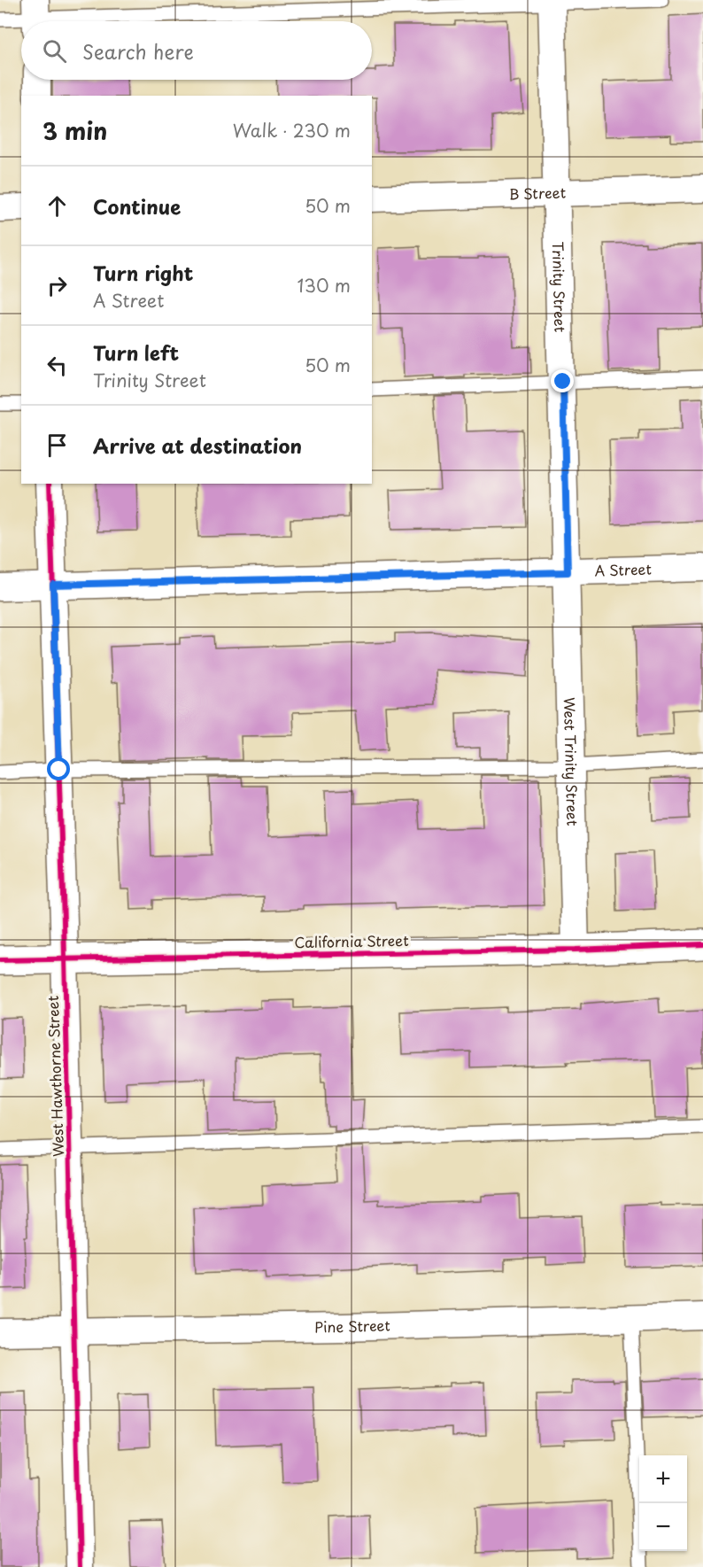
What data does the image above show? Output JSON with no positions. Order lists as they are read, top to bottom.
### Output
{
  "streets": {
    "street": [
      "B Street",
      "Trinity Street",
      "A Street",
      "West Trinity Street",
      "California Street",
      "West Hawthorne Street",
      "Pine Street"
    ]
  },
  "crossings": [
    ["B Street", "Trinity Street"],
    ["Trinity Street", "A Street"],
    ["Trinity Street", "West Trinity Street"],
    ["A Street", "West Trinity Street"],
    ["A Street", "West Hawthorne Street"],
    ["West Trinity Street", "California Street"],
    ["California Street", "West Hawthorne Street"],
    ["West Hawthorne Street", "Pine Street"]
  ],
  "page": {
    "search": "Search here",
    "heading": ["3 min", "Walk · 230 m"],
    "list": [
      ["Continue", "50 m"],
      ["Turn right", "A Street", "130 m"],
      ["Turn left", "Trinity Street", "50 m"],
      "Arrive at destination"
    ],
    "map_buttons": ["+", "−"]
  }
}
